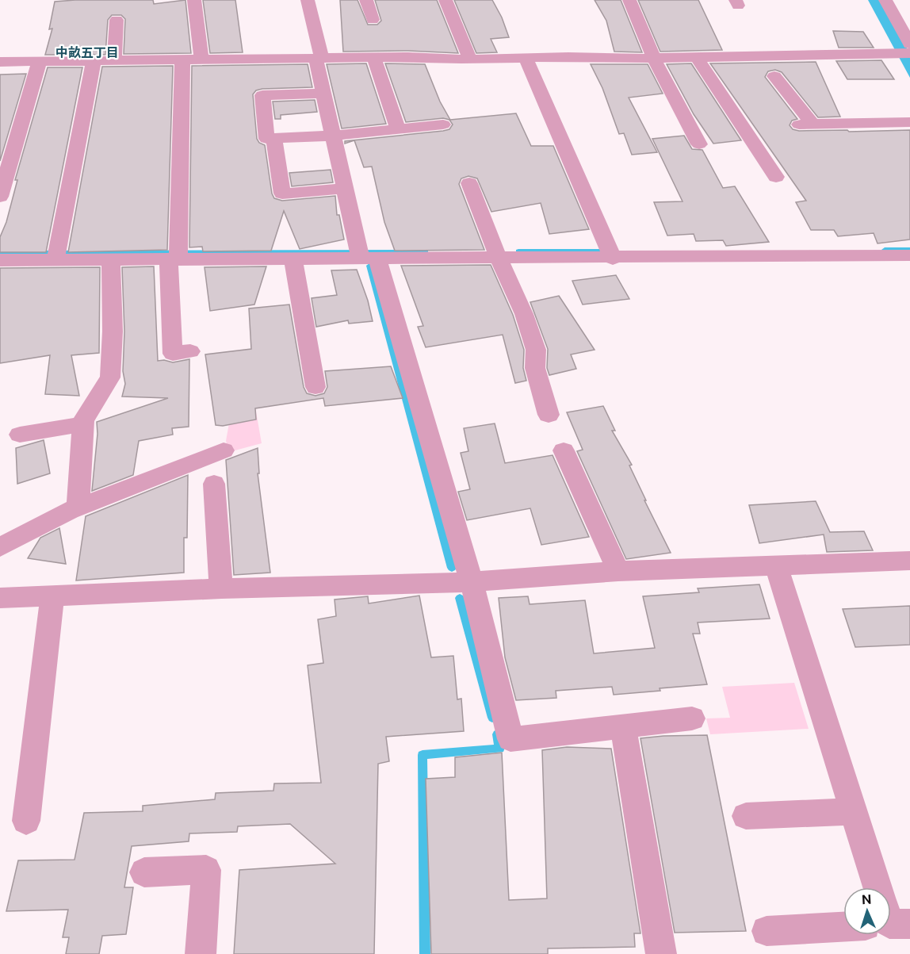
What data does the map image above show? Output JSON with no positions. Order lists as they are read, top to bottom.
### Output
{
  "districts": ["中畝五丁目"],
  "north": "top"
}
